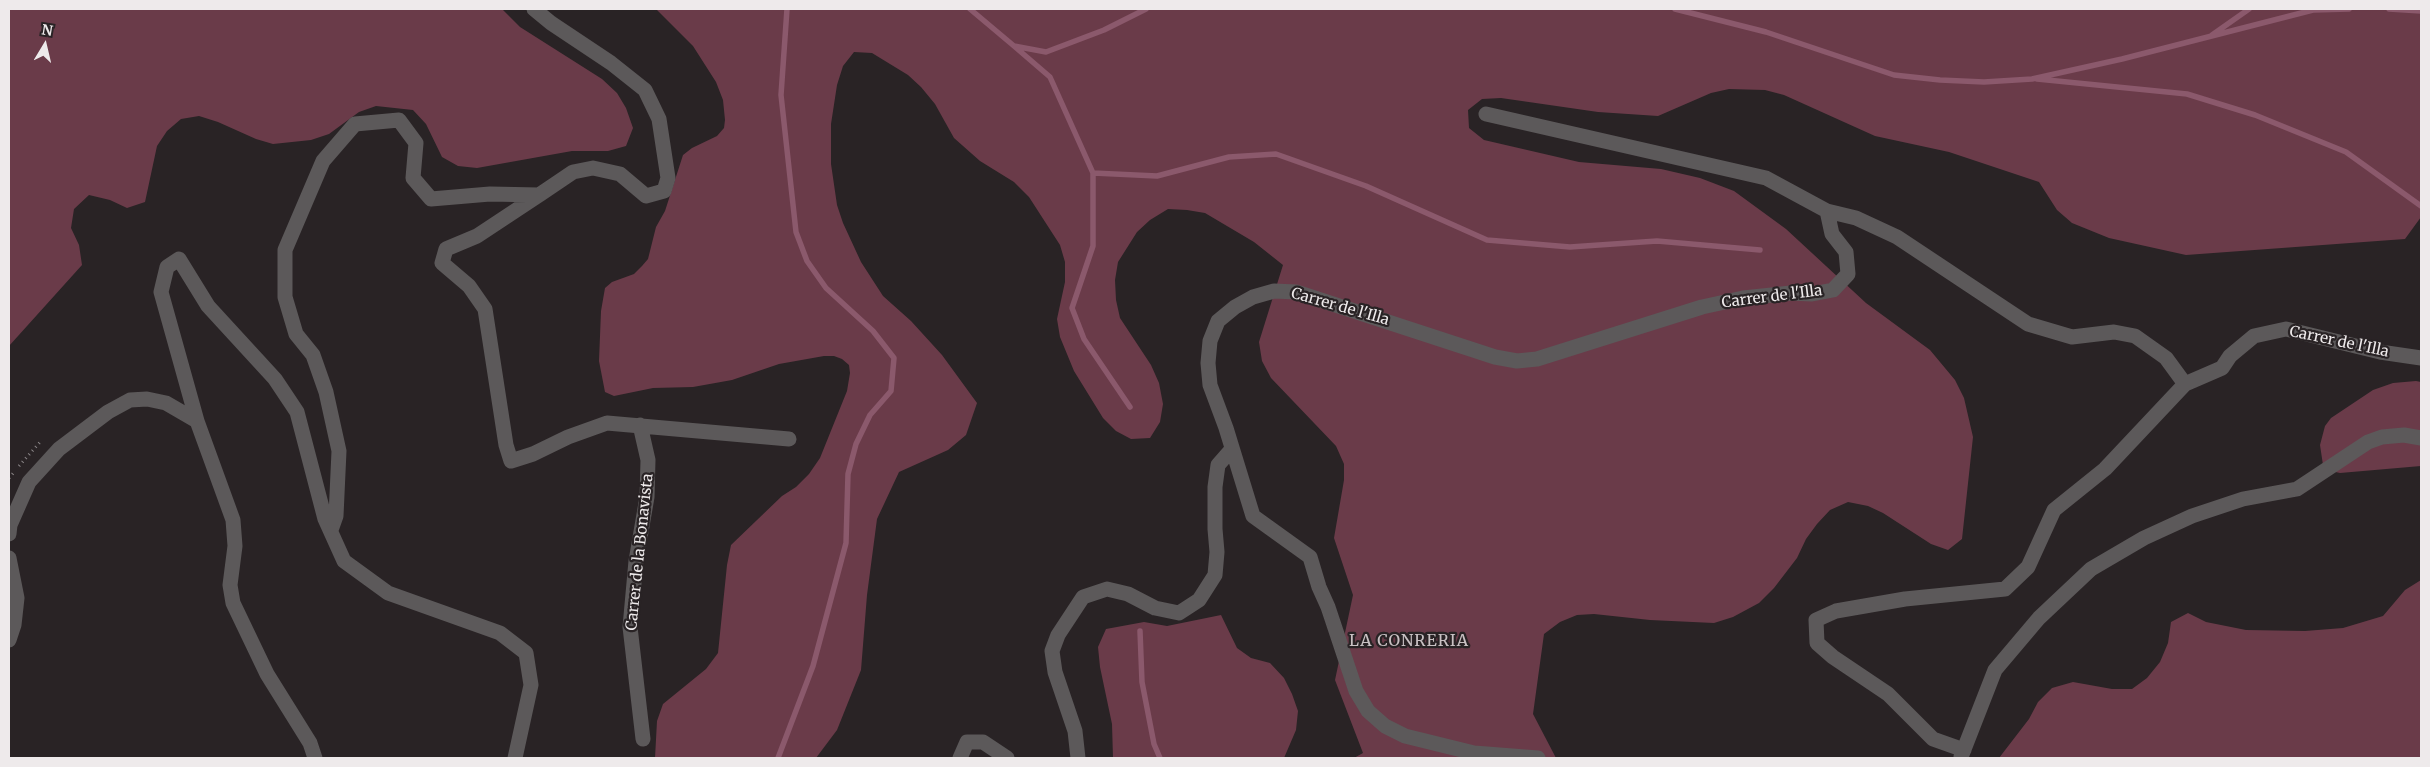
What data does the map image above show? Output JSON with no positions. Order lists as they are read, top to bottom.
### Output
{
  "streets": {
    "street": ["Carrer de l'Illa", "Carrer de la Bonavista"]
  },
  "districts": ["LA CONRERIA"],
  "north": "top"
}
